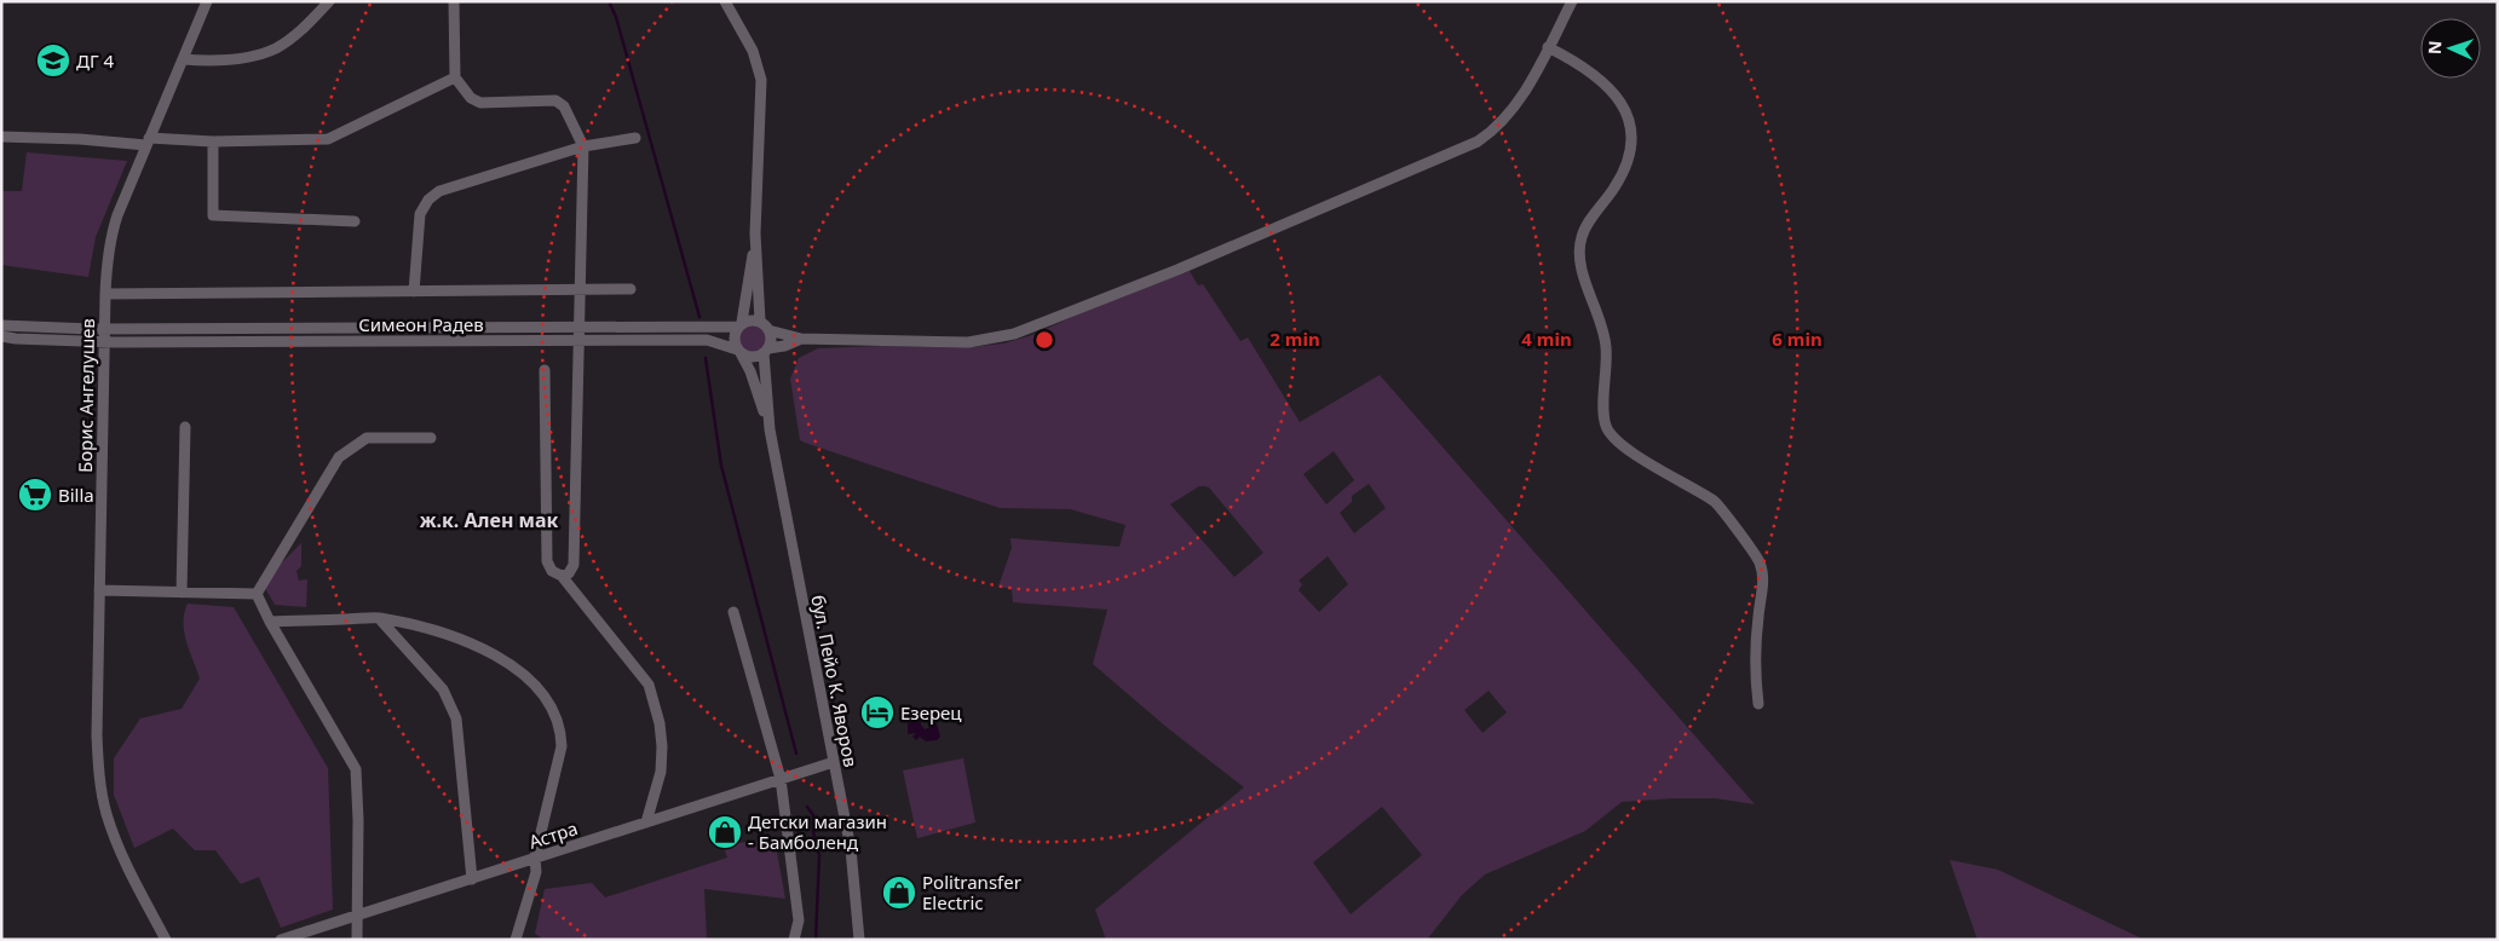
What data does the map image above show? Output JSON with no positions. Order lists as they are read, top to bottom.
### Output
{
  "streets": {
    "street": [
      "Симеон Радев",
      "Борис Ангелушев",
      "бул. Пейо К. Яворов",
      "Астра"
    ]
  },
  "crossings": [
    ["Симеон Радев", "Борис Ангелушев"],
    ["Симеон Радев", "бул. Пейо К. Яворов"],
    ["бул. Пейо К. Яворов", "Астра"]
  ],
  "districts": ["ж.к. Ален мак"],
  "places": {
    "school or university": ["ДГ 4"],
    "supermarket": ["Billa"],
    "hotel": ["Езерец"],
    "shop": ["Детски магазин - Бамболенд", "Politransfer Electric"]
  },
  "north": "left",
  "rings": ["2 min", "4 min", "6 min"]
}
